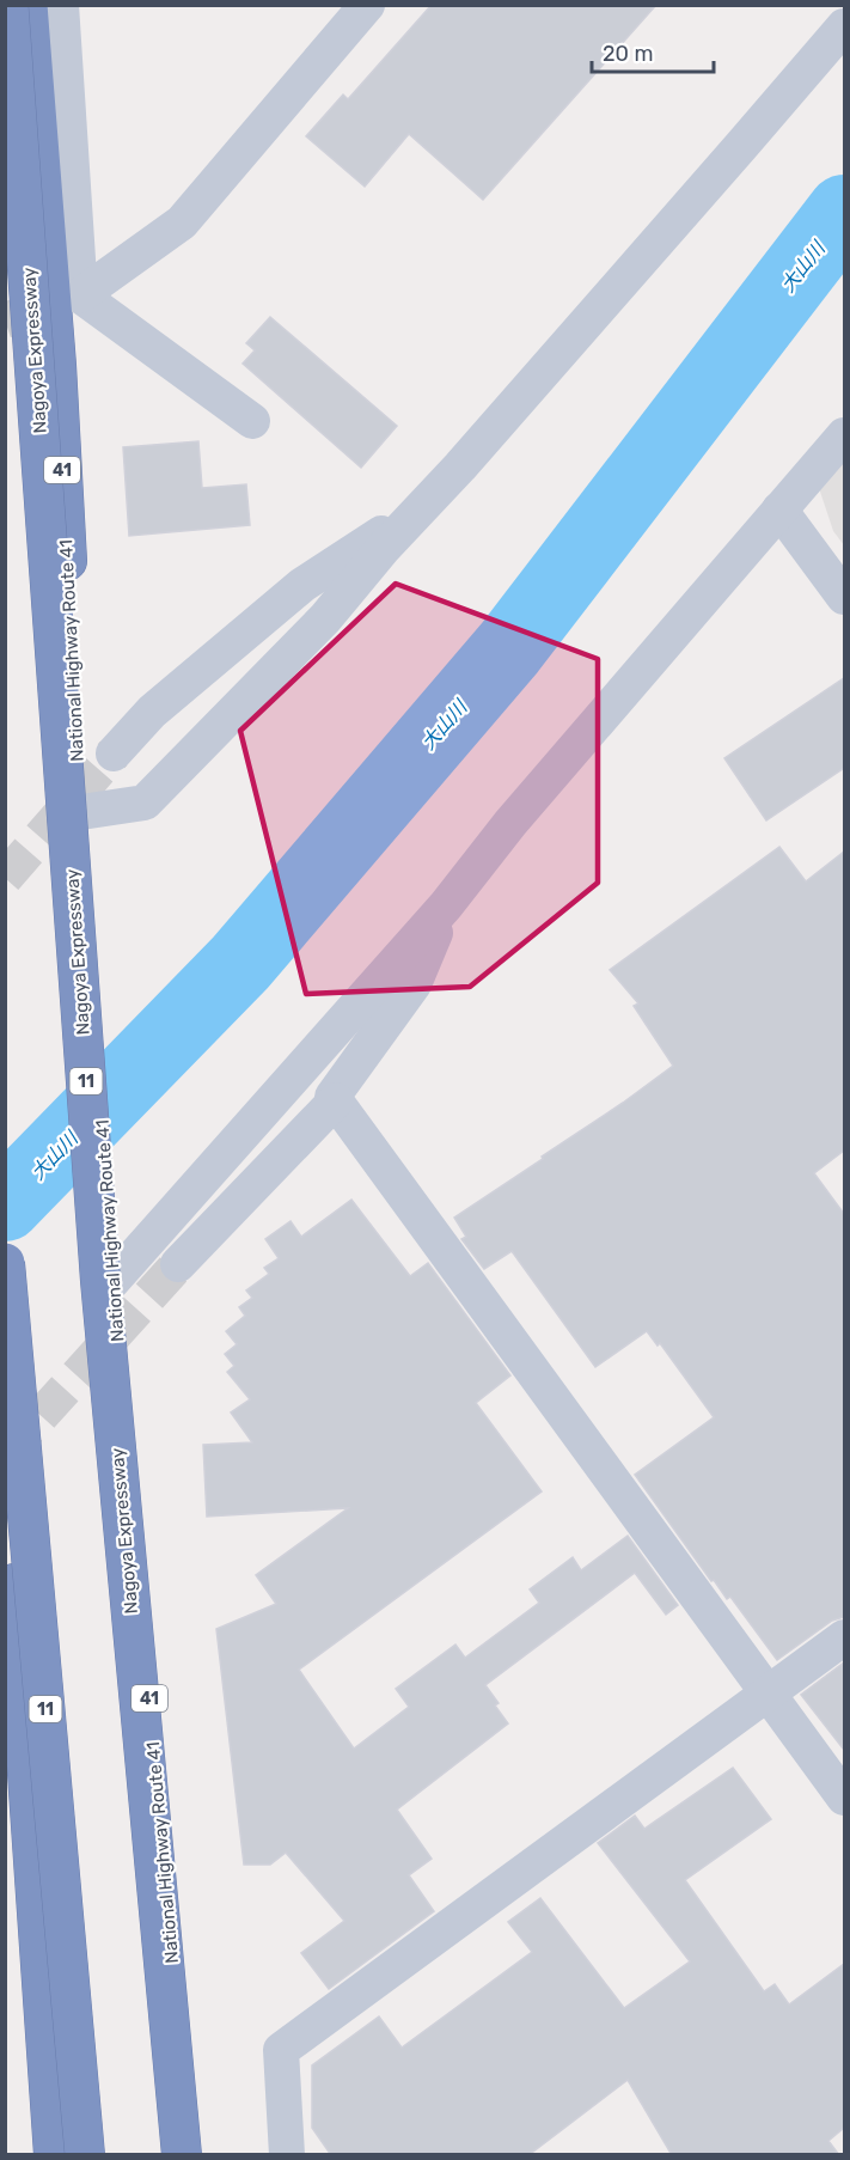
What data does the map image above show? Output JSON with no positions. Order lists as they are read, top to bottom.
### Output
{
  "streets": {
    "highway": [
      "Nagoya Expressway",
      "41",
      "National Highway Route 41",
      "11"
    ]
  },
  "water": ["大山川"],
  "scale_bar": "20 m"
}
